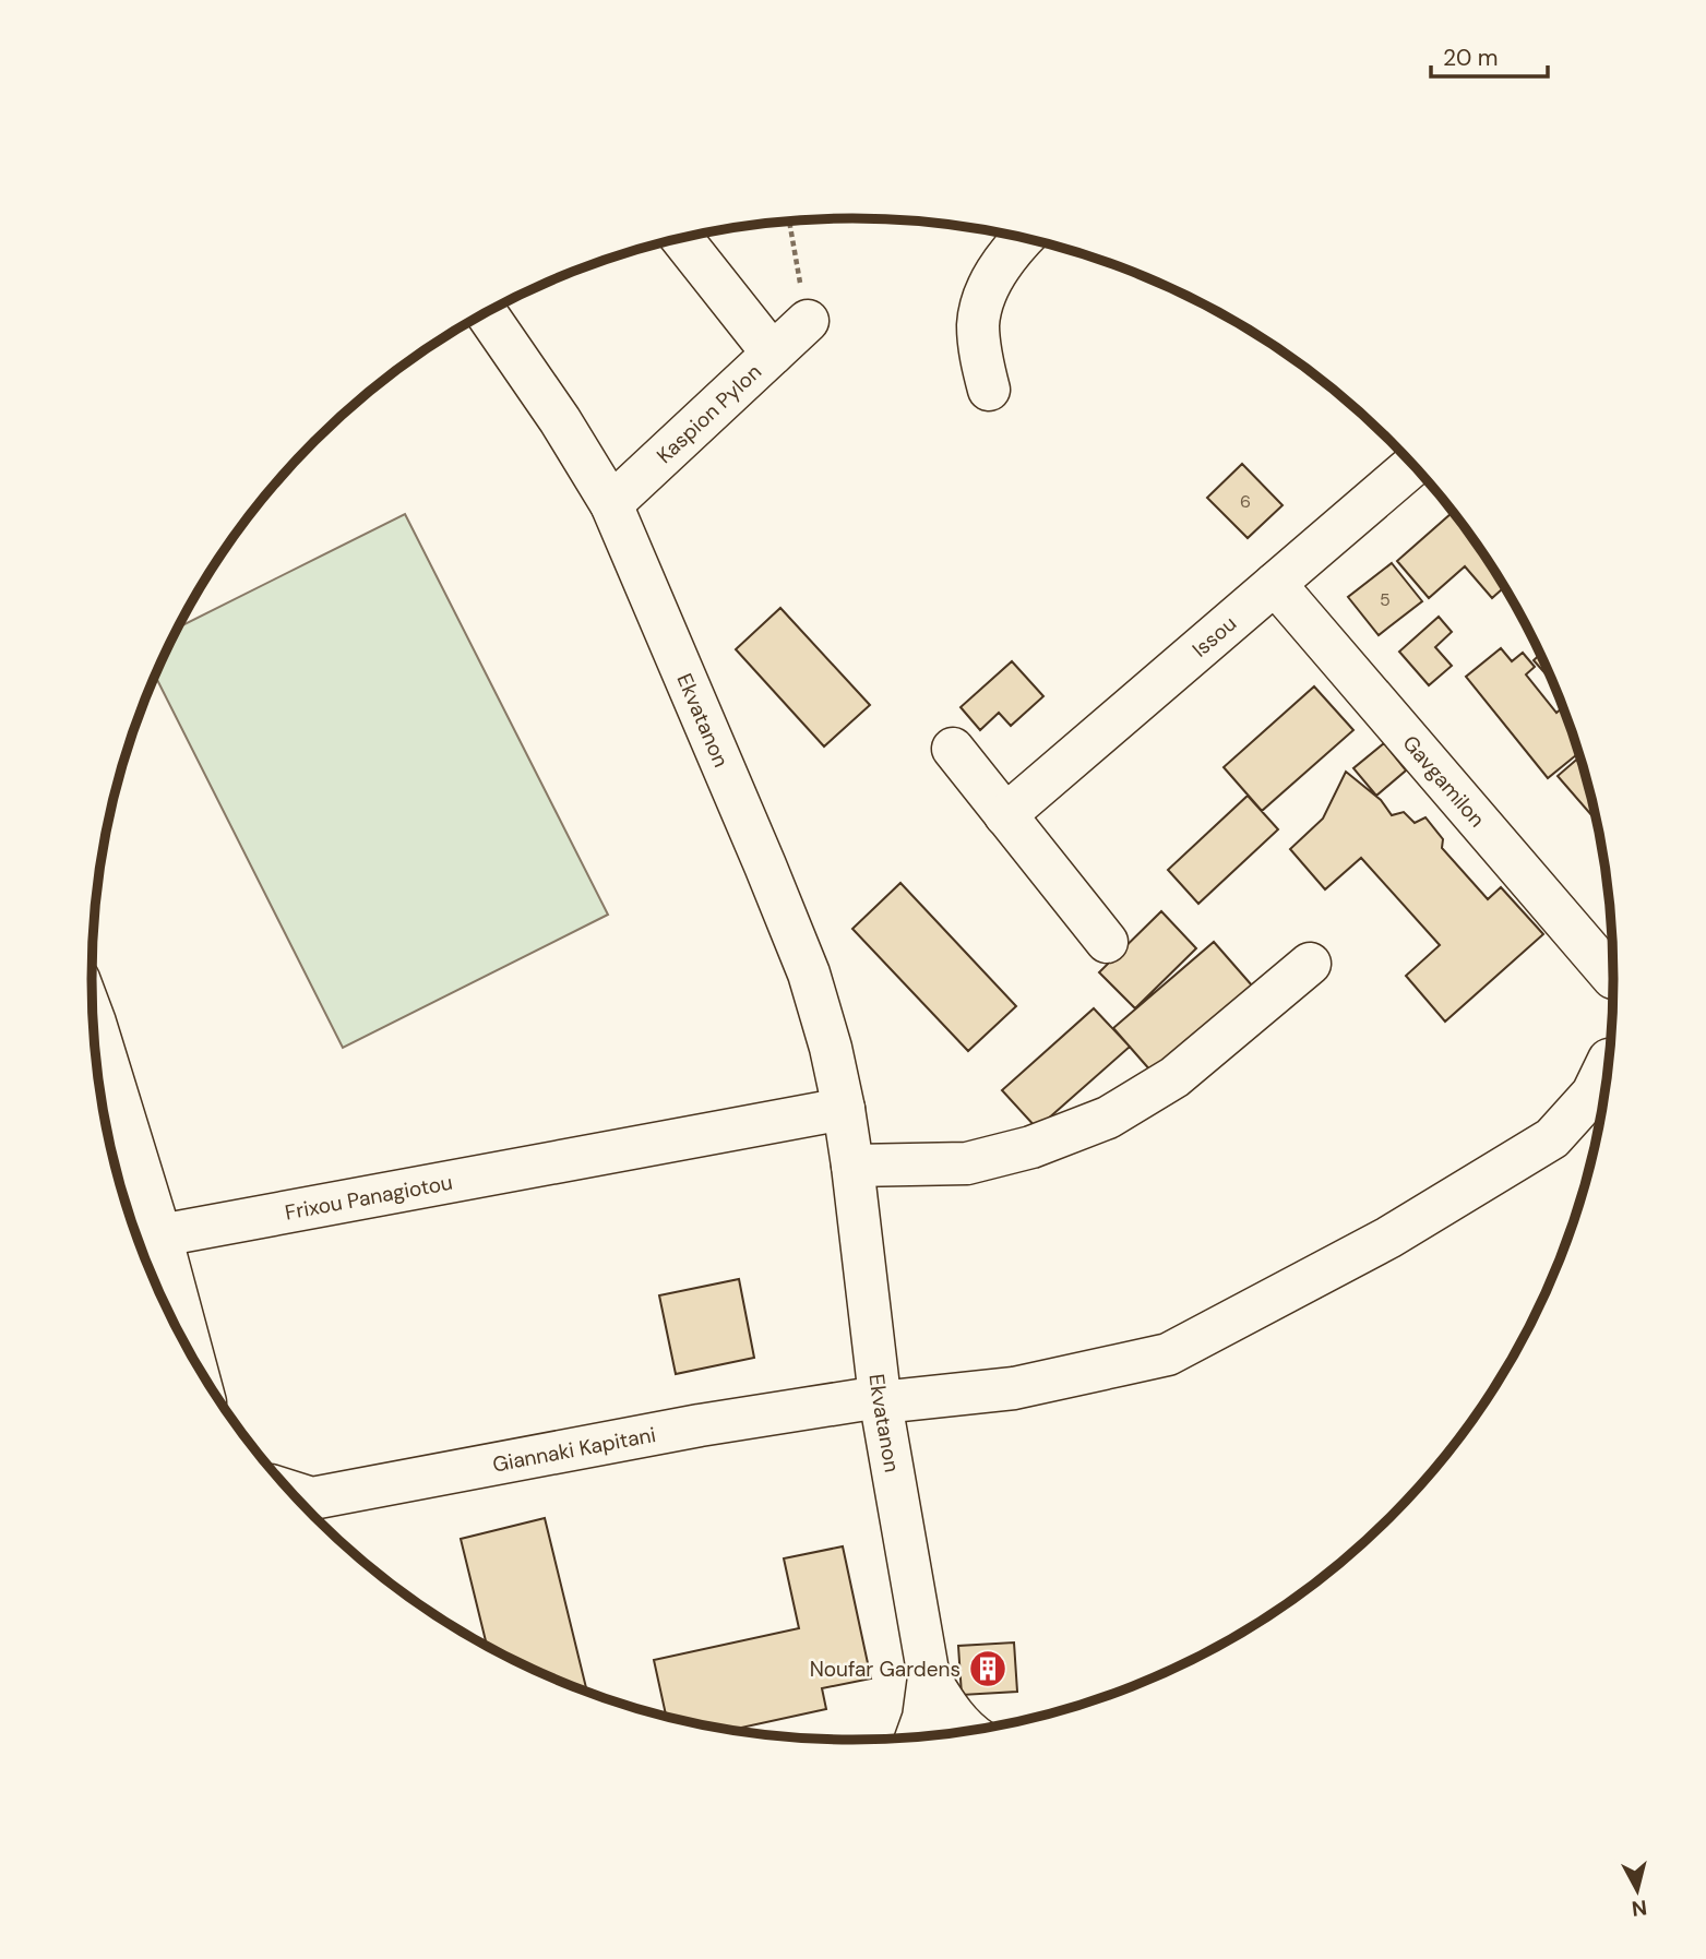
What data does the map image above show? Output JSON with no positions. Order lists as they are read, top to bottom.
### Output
{
  "streets": {
    "street": [
      "Kaspion Pylon",
      "Issou",
      "Ekvatanon",
      "Gavgamilon",
      "Frixou Panagiotou",
      "Giannaki Kapitani"
    ]
  },
  "crossings": [
    ["Kaspion Pylon", "Ekvatanon"],
    ["Issou", "Gavgamilon"],
    ["Ekvatanon", "Frixou Panagiotou"],
    ["Ekvatanon", "Giannaki Kapitani"]
  ],
  "places": {
    "building": ["Noufar Gardens"]
  },
  "house_numbers": ["6", "5"],
  "scale_bar": "20 m",
  "north": "bottom"
}
